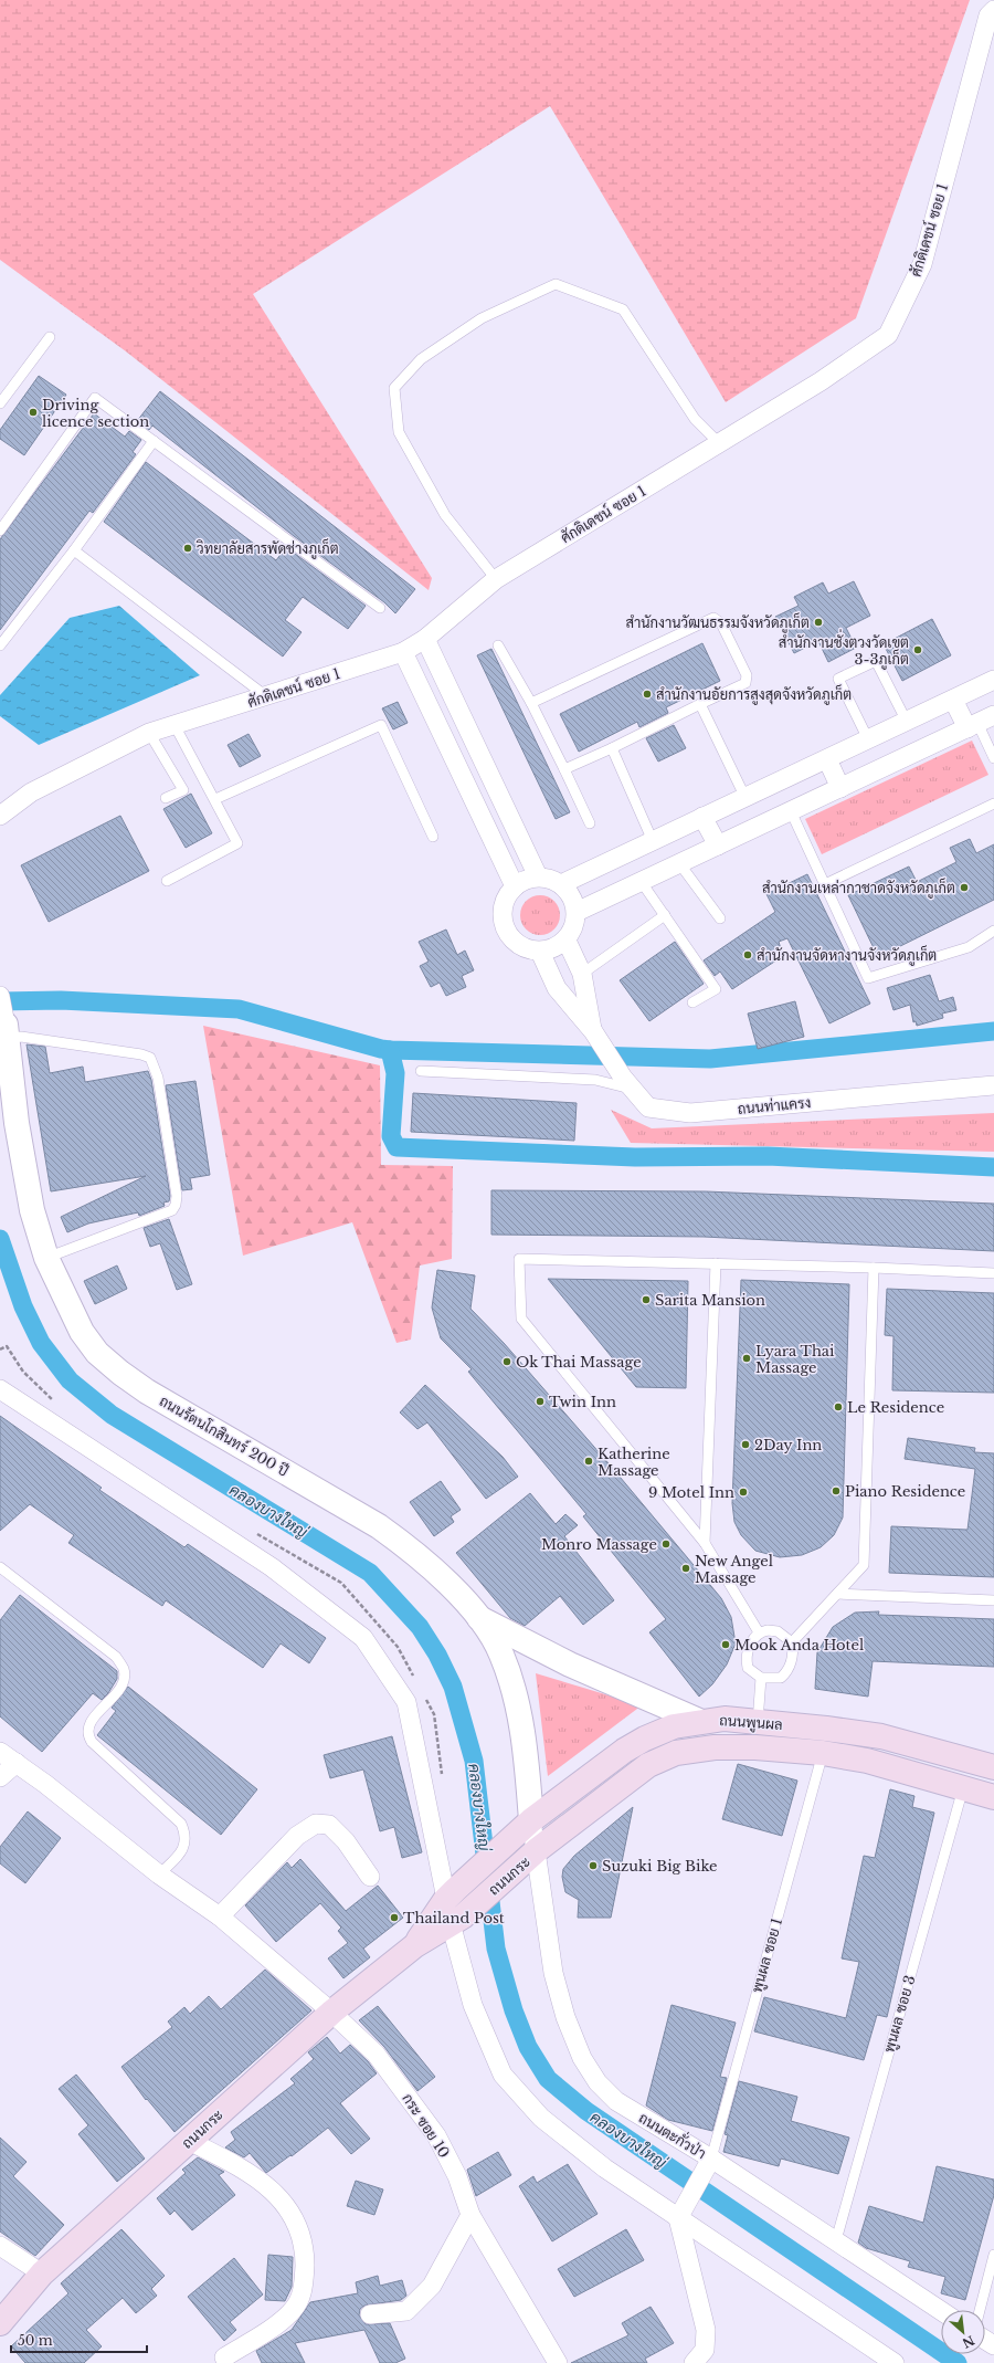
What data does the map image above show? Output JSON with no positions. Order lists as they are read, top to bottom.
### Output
{
  "streets": {
    "main road": ["ถนนพูนผล", "ถนนกระ"],
    "street": [
      "ศักดิเดชน์ ซอย 1",
      "ถนนท่าแครง",
      "ถนนรัตนโกสินทร์ 200 ปี",
      "กระ ซอย 10",
      "ถนนตะกั่วป่า"
    ],
    "lane": ["พูนผล ซอย 1", "พูนผล ซอย 3"]
  },
  "crossings": [
    ["ถนนรัตนโกสินทร์ 200 ปี", "ถนนพูนผล"],
    ["ถนนรัตนโกสินทร์ 200 ปี", "ถนนกระ"],
    ["ถนนรัตนโกสินทร์ 200 ปี", "ถนนตะกั่วป่า"],
    ["ถนนพูนผล", "ถนนกระ"],
    ["ถนนพูนผล", "พูนผล ซอย 1"],
    ["ถนนพูนผล", "พูนผล ซอย 3"],
    ["ถนนพูนผล", "ถนนตะกั่วป่า"],
    ["ถนนกระ", "กระ ซอย 10"],
    ["ถนนกระ", "ถนนตะกั่วป่า"],
    ["พูนผล ซอย 1", "ถนนตะกั่วป่า"],
    ["พูนผล ซอย 3", "ถนนตะกั่วป่า"]
  ],
  "water": ["คลองบางใหญ่"],
  "places": [
    "Driving licence section",
    "วิทยาลัยสารพัดช่างภูเก็ต",
    "สำนักงานวัฒนธรรมจังหวัดภูเก็ต",
    "สำนักงานชั่งตวงวัดเขต 3-3ภูเก็ต",
    "สำนักงานอัยการสูงสุดจังหวัดภูเก็ต",
    "สำนักงานเหล่ากาชาดจังหวัดภูเก็ต",
    "สำนักงานจัดหางานจังหวัดภูเก็ต",
    "Sarita Mansion",
    "Lyara Thai Massage",
    "Ok Thai Massage",
    "Twin Inn",
    "Le Residence",
    "2Day Inn",
    "Katherine Massage",
    "Piano Residence",
    "9 Motel Inn",
    "Monro Massage",
    "New Angel Massage",
    "Mook Anda Hotel",
    "Suzuki Big Bike",
    "Thailand Post"
  ],
  "scale_bar": "50 m",
  "north": "bottom right"
}
